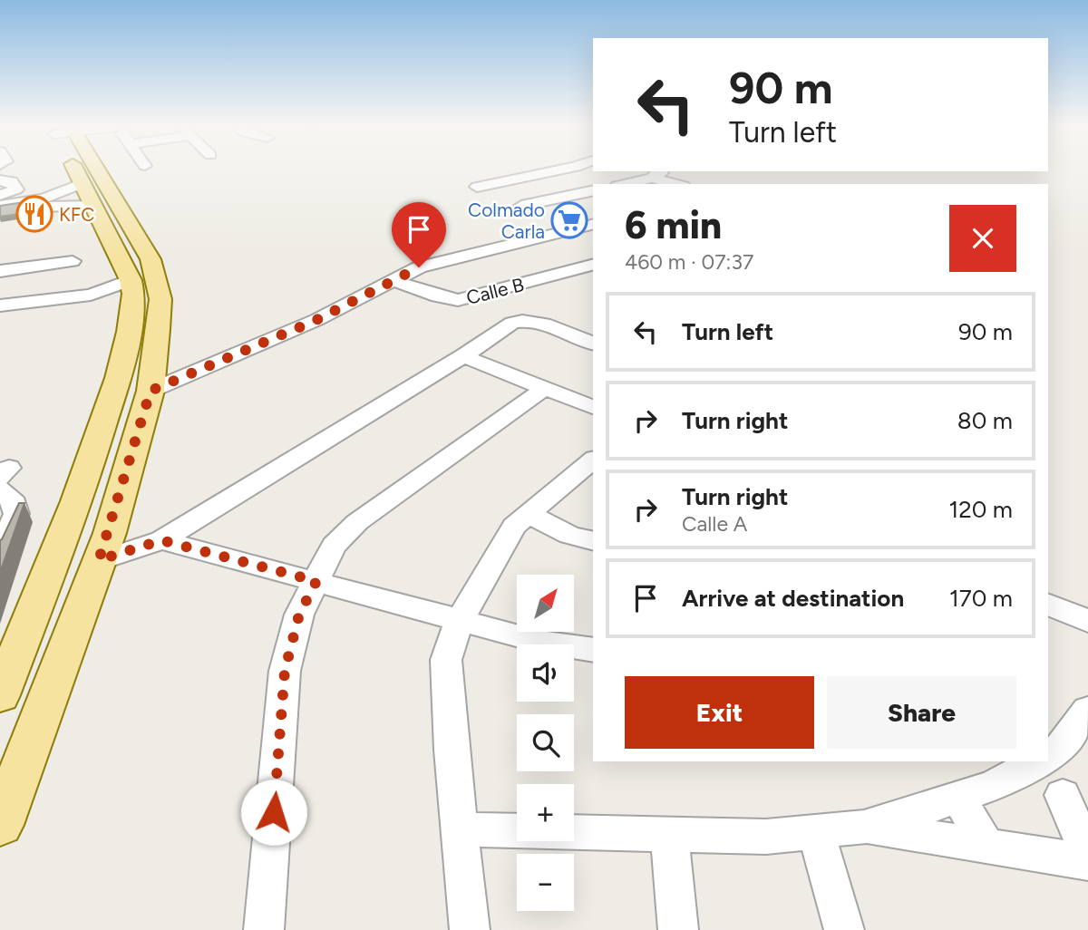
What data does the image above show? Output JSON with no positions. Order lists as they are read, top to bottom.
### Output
{
  "streets": {
    "street": ["Calle B"]
  },
  "places": {
    "restaurant": ["KFC"],
    "supermarket": ["Colmado Carla"]
  },
  "north": "top right",
  "page": {
    "turn": ["90 m", "Turn left"],
    "heading": ["6 min", "460 m · 07:37"],
    "list": [
      {
        "name": "Turn left",
        "value": "90 m"
      },
      {
        "name": "Turn right",
        "value": "80 m"
      },
      {
        "name": "Turn right",
        "note": "Calle A",
        "value": "120 m"
      },
      {
        "name": "Arrive at destination",
        "value": "170 m"
      }
    ],
    "map_buttons": ["+", "−"],
    "buttons": ["Exit", "Share"]
  }
}
